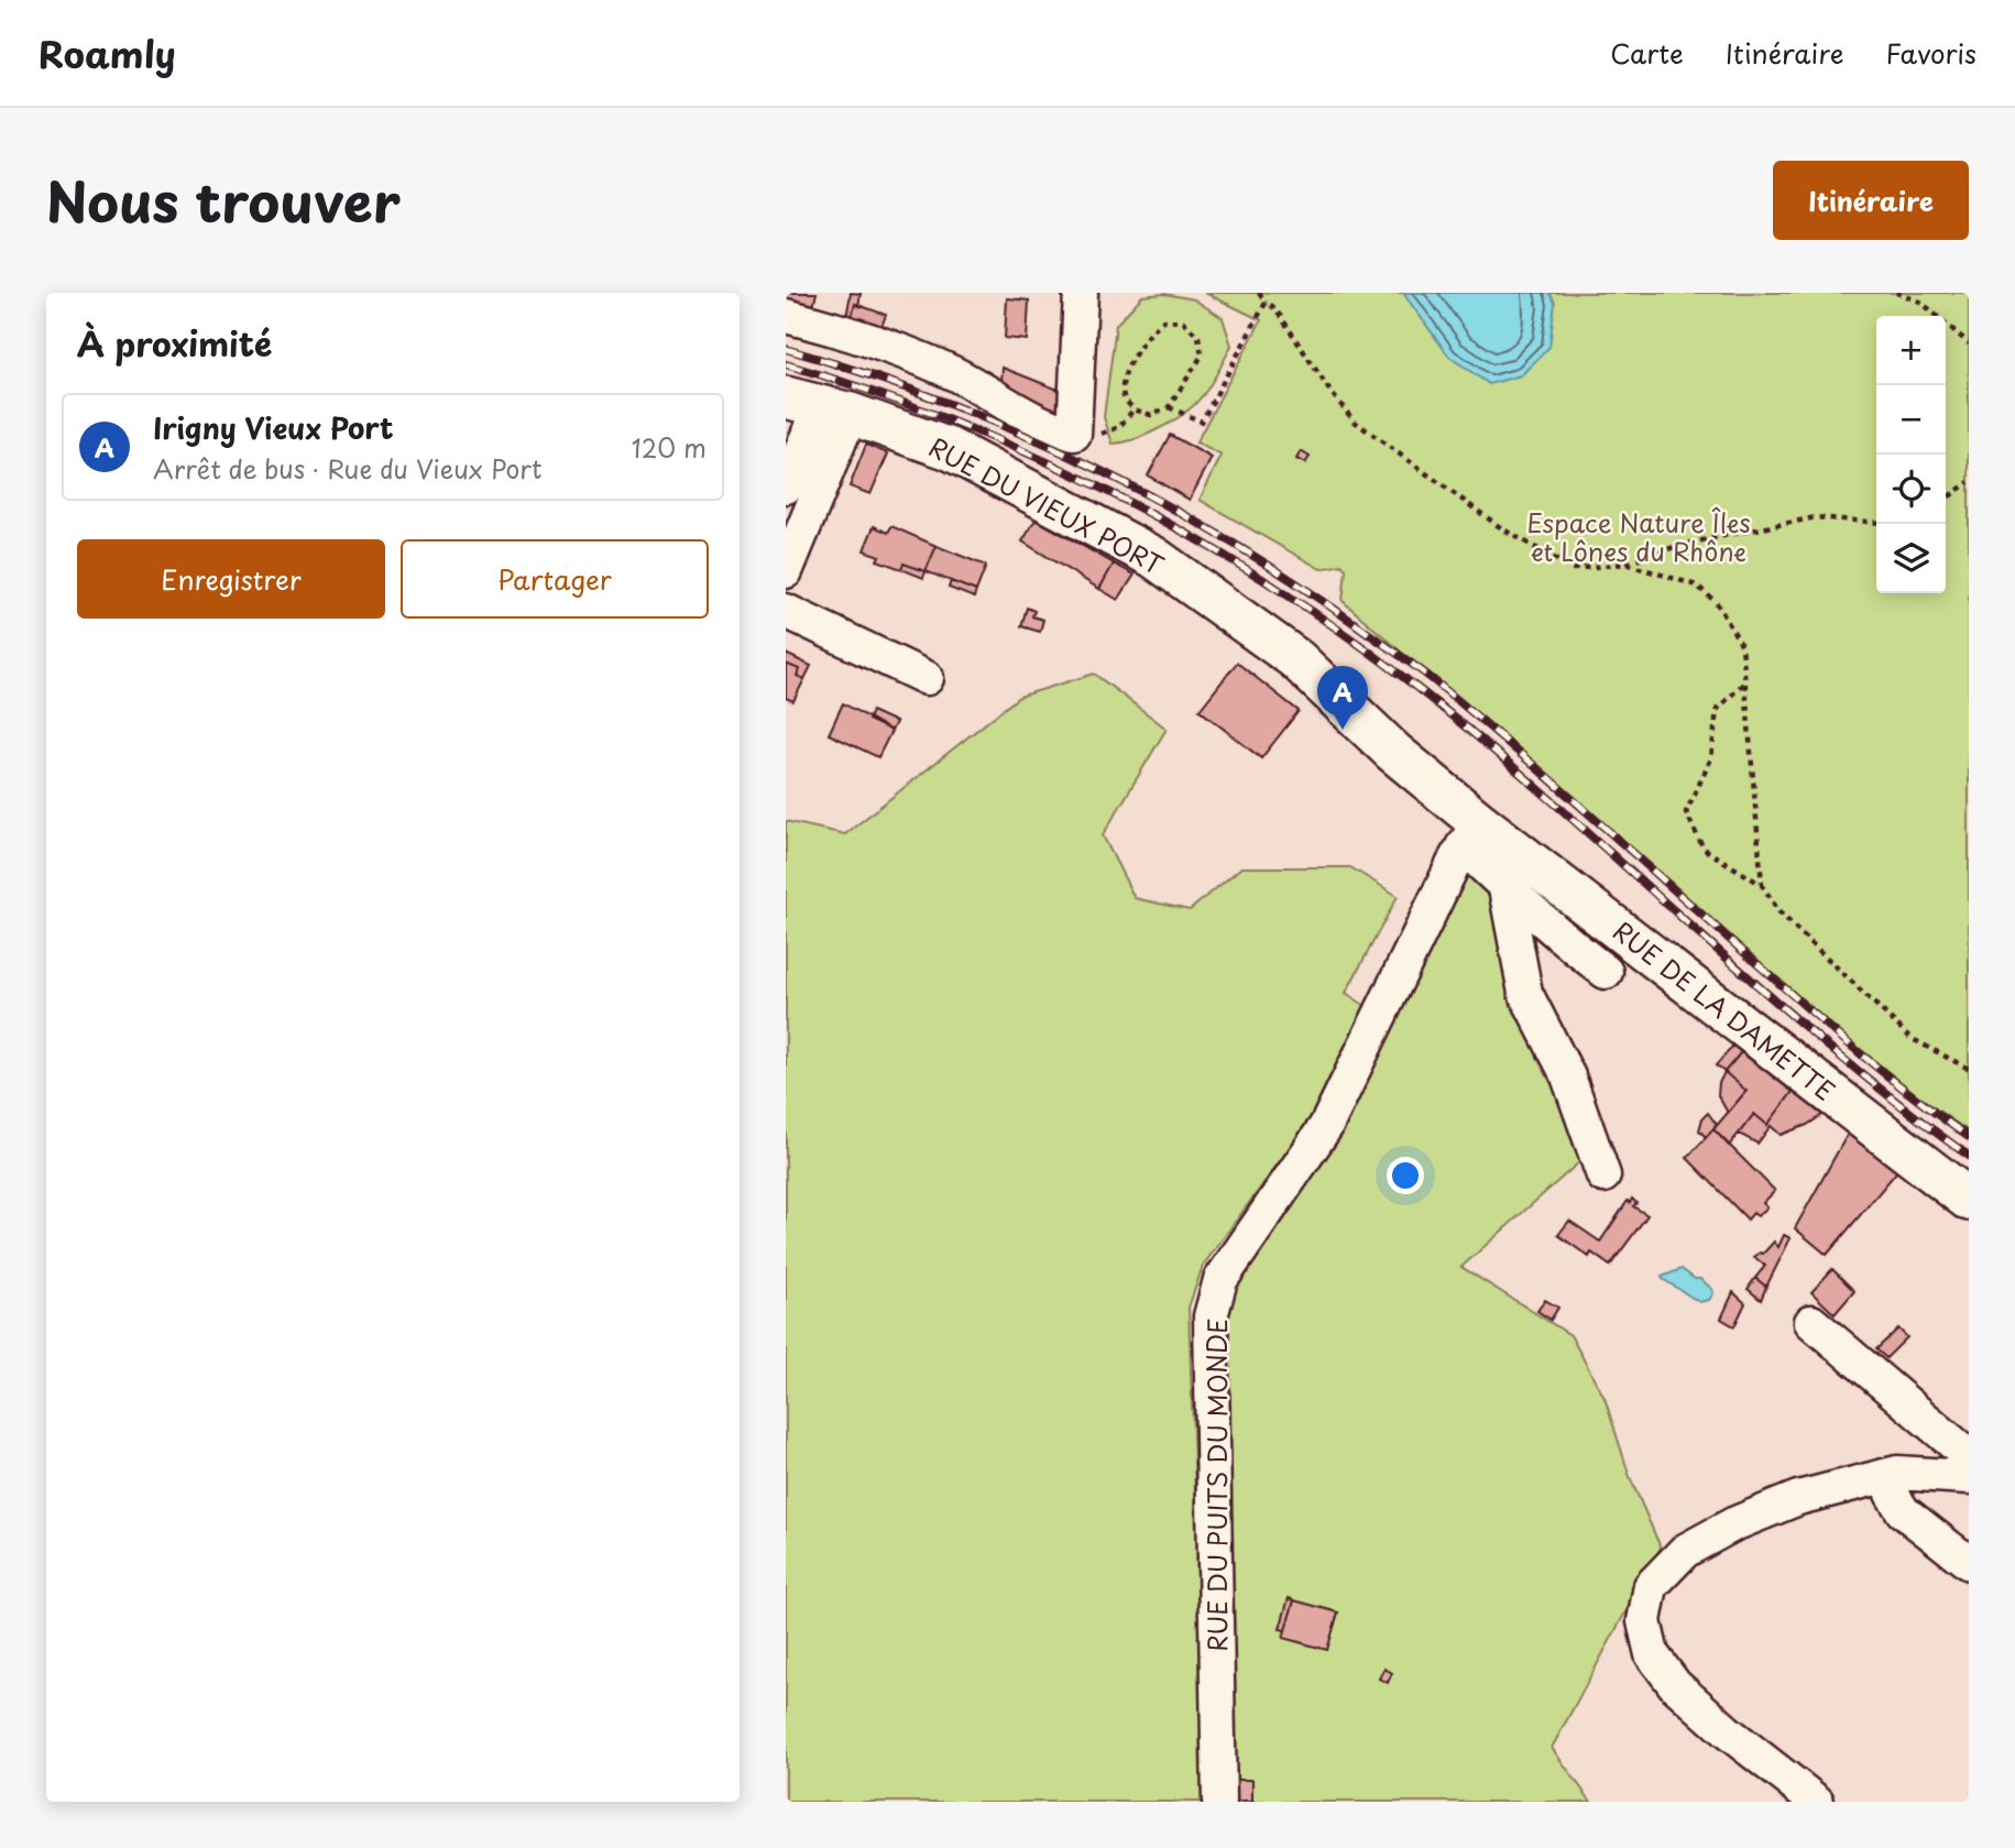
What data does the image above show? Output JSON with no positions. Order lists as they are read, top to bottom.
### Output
{
  "streets": {
    "main road": ["RUE DU VIEUX PORT", "RUE DE LA DAMETTE"],
    "street": ["RUE DU PUITS DU MONDE"]
  },
  "crossings": [
    ["RUE DU VIEUX PORT", "RUE DE LA DAMETTE"],
    ["RUE DU VIEUX PORT", "RUE DU PUITS DU MONDE"],
    ["RUE DE LA DAMETTE", "RUE DU PUITS DU MONDE"]
  ],
  "parks": ["Espace Nature Îles et Lônes du Rhône"],
  "page": {
    "header": "Roamly",
    "nav": ["Carte", "Itinéraire", "Favoris"],
    "title": "Nous trouver",
    "buttons": [
      "Itinéraire",
      ["Enregistrer", "Partager"]
    ],
    "heading": "À proximité",
    "map_buttons": ["+", "−"],
    "list": [
      {
        "mark": "A",
        "name": "Irigny Vieux Port",
        "note": "Arrêt de bus · Rue du Vieux Port",
        "value": "120 m"
      }
    ],
    "pins": "A"
  }
}
